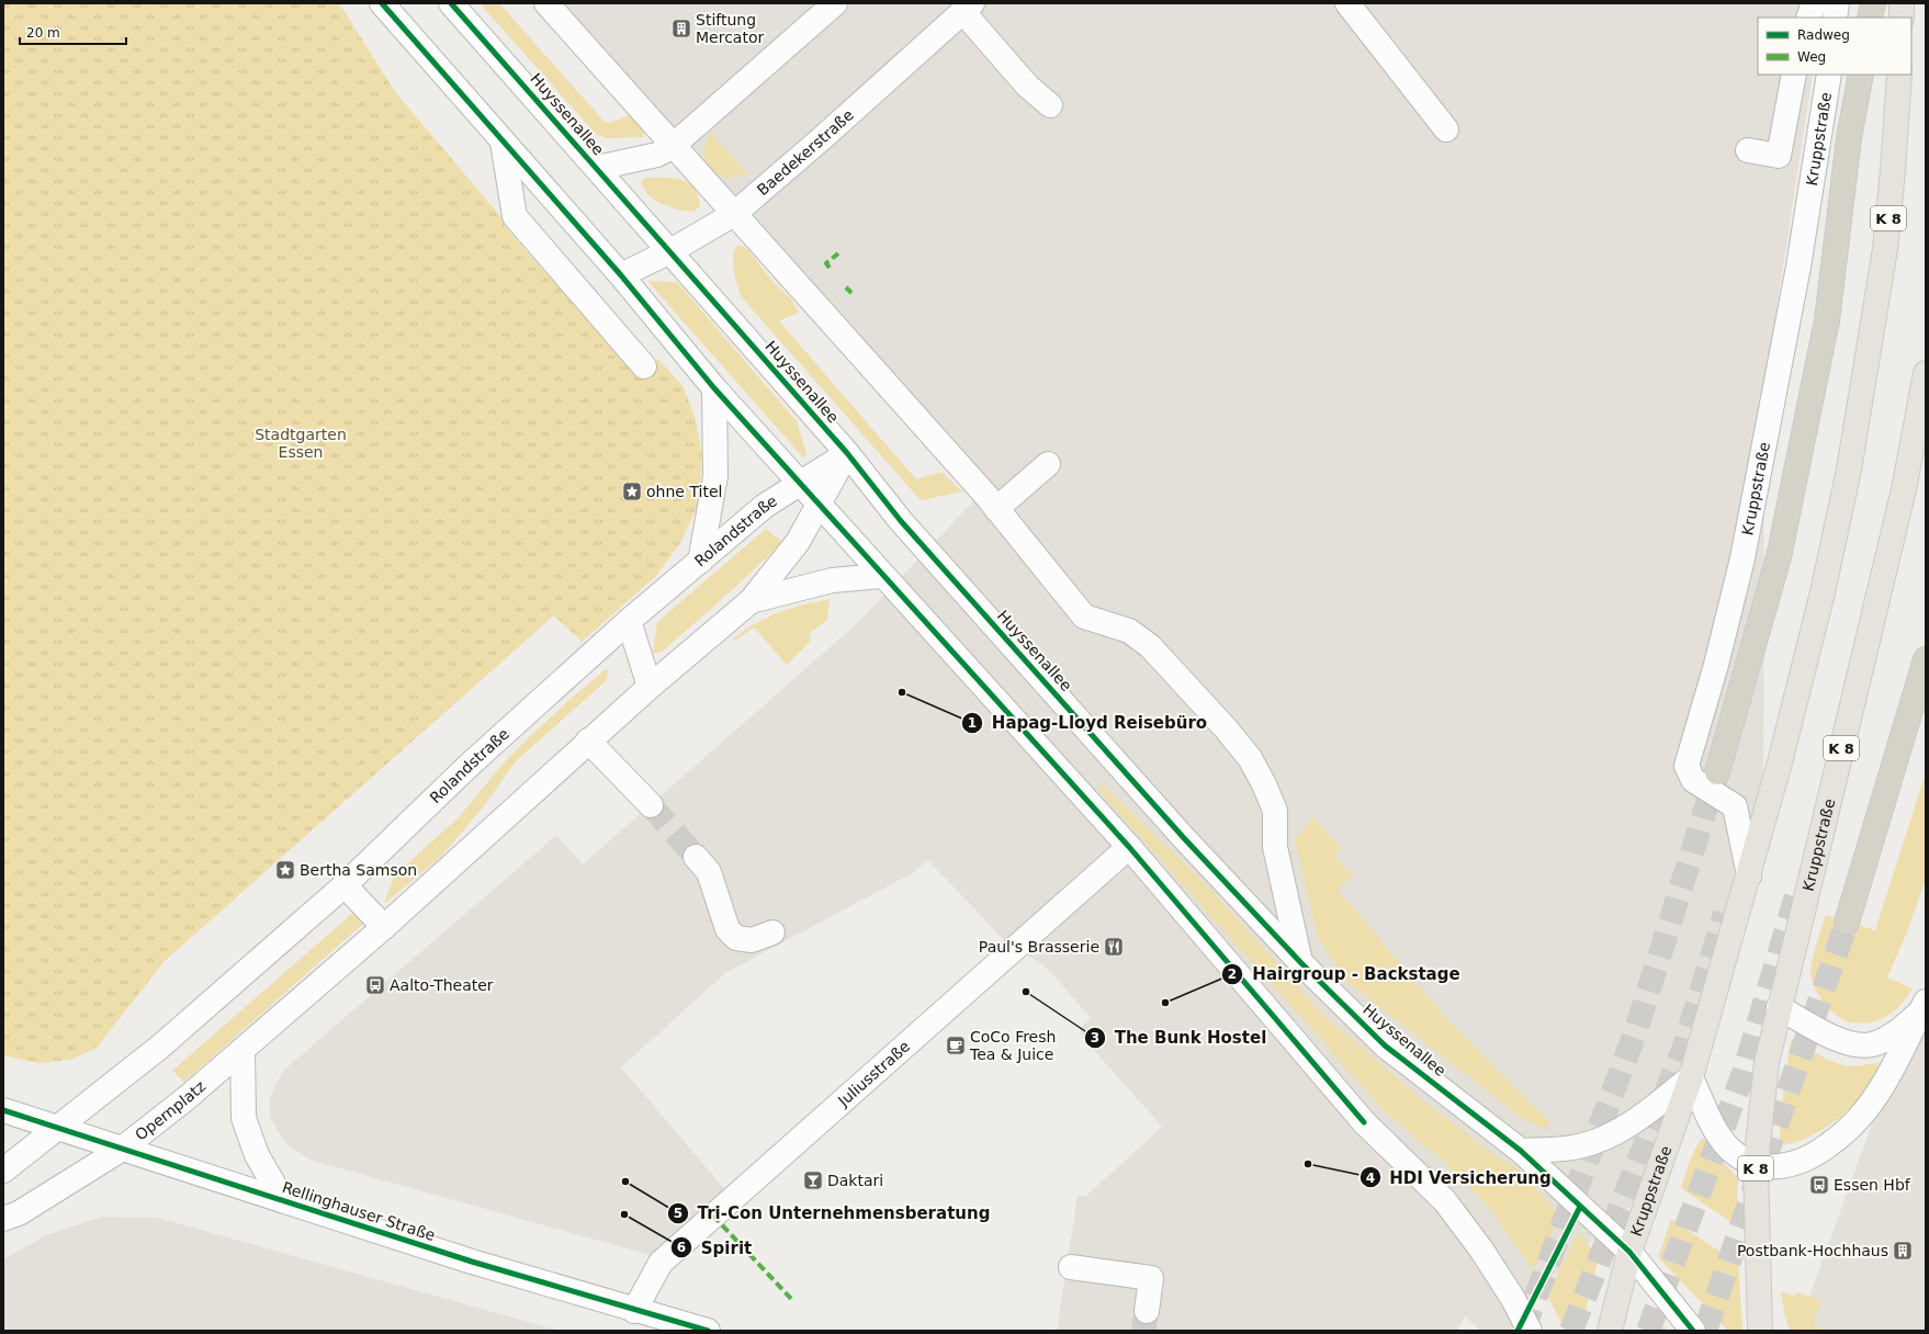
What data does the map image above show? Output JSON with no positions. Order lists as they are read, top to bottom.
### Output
{
  "streets": {
    "main road": ["Kruppstraße", "K 8"],
    "street": [
      "Huyssenallee",
      "Baedekerstraße",
      "Rolandstraße",
      "Juliusstraße",
      "Opernplatz",
      "Rellinghauser Straße"
    ]
  },
  "crossings": [
    ["Huyssenallee", "Kruppstraße"],
    ["Huyssenallee", "Baedekerstraße"],
    ["Huyssenallee", "Rolandstraße"],
    ["Rolandstraße", "Rellinghauser Straße"],
    ["Juliusstraße", "Rellinghauser Straße"],
    ["Opernplatz", "Rellinghauser Straße"]
  ],
  "parks": ["Stadtgarten Essen"],
  "places": {
    "building": ["Stiftung Mercator", "Postbank-Hochhaus"],
    "place": ["ohne Titel", "Bertha Samson"],
    "other": [
      "Hapag-Lloyd Reisebüro",
      "The Bunk Hostel",
      "Hairgroup - Backstage",
      "HDI Versicherung",
      "Tri-Con Unternehmensberatung",
      "Spirit"
    ],
    "restaurant": ["Paul's Brasserie"],
    "bus stop": ["Aalto-Theater", "Essen Hbf"],
    "cafe": ["CoCo Fresh Tea & Juice"],
    "bar": ["Daktari"]
  },
  "legend": ["Radweg", "Weg"],
  "scale_bar": "20 m"
}
